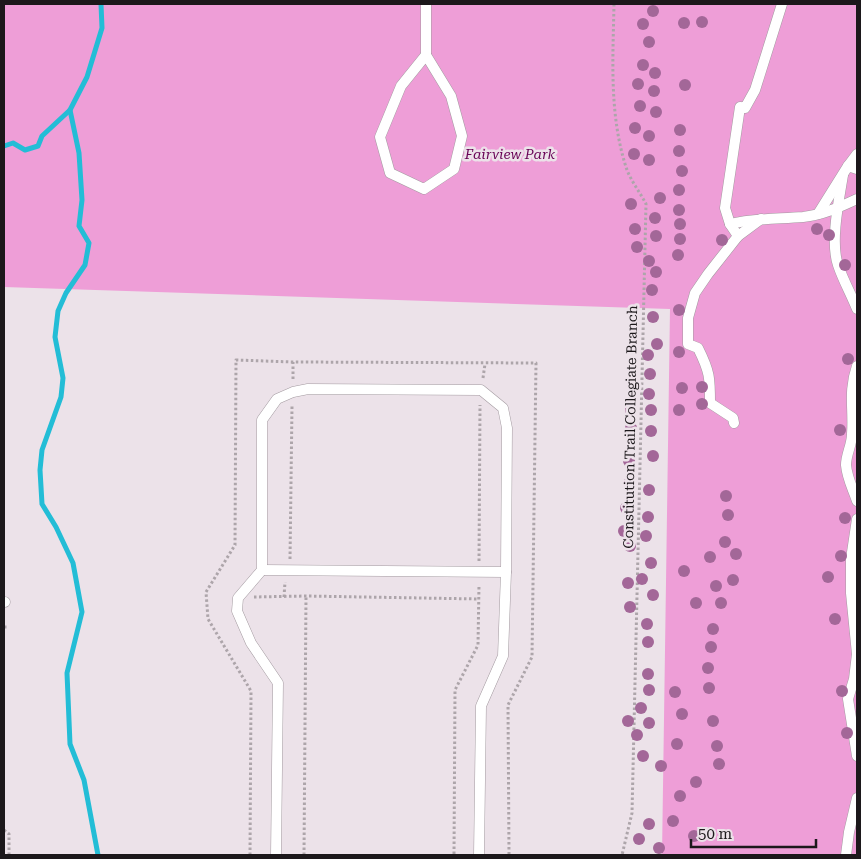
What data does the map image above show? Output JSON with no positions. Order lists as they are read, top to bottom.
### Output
{
  "streets": {
    "path": ["Constitution Trail Collegiate Branch"]
  },
  "parks": ["Fairview Park"],
  "scale_bar": "50 m"
}
